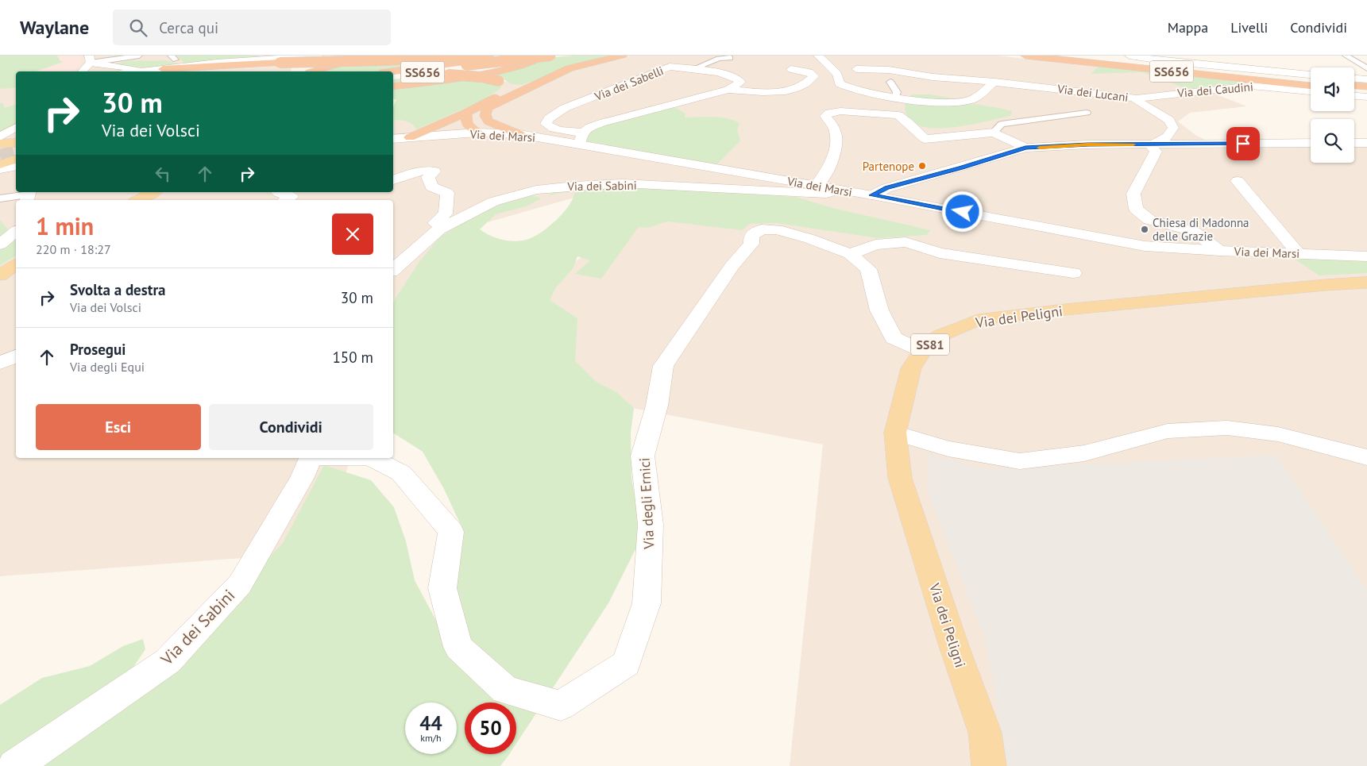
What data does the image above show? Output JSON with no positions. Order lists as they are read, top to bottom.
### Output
{
  "streets": {
    "highway": ["SS656"],
    "main road": ["Via dei Peligni", "SS81"],
    "street": [
      "Via dei Sabelli",
      "Via dei Caudini",
      "Via dei Lucani",
      "Via dei Marsi",
      "Via dei Sabini",
      "Via degli Ernici"
    ]
  },
  "crossings": [
    ["Via dei Sabelli", "Via dei Marsi"],
    ["Via dei Caudini", "Via dei Lucani"],
    ["Via dei Marsi", "Via dei Sabini"],
    ["Via dei Peligni", "Via degli Ernici"]
  ],
  "places": ["Partenope", "Chiesa di Madonna delle Grazie"],
  "page": {
    "header": "Waylane",
    "search": "Cerca qui",
    "nav": ["Mappa", "Livelli", "Condividi"],
    "turn": ["30 m", "Via dei Volsci"],
    "heading": ["1 min", "220 m · 18:27"],
    "list": [
      {
        "name": "Svolta a destra",
        "note": "Via dei Volsci",
        "value": "30 m"
      },
      {
        "name": "Prosegui",
        "note": "Via degli Equi",
        "value": "150 m"
      }
    ],
    "buttons": ["Esci", "Condividi"],
    "speed": "44 km/h",
    "limit": "50"
  }
}
